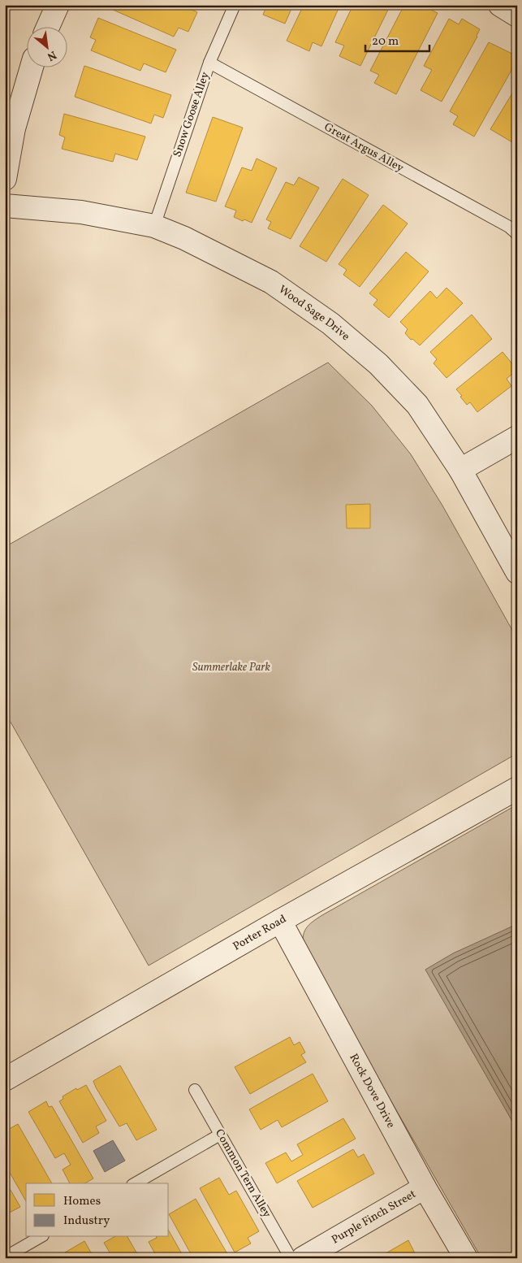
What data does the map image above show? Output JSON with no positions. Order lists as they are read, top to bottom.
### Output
{
  "streets": {
    "street": [
      "Wood Sage Drive",
      "Porter Road",
      "Rock Dove Drive",
      "Purple Finch Street"
    ],
    "lane": ["Snow Goose Alley", "Great Argus Alley", "Common Tern Alley"]
  },
  "crossings": [
    ["Snow Goose Alley", "Great Argus Alley"],
    ["Snow Goose Alley", "Wood Sage Drive"],
    ["Porter Road", "Rock Dove Drive"],
    ["Rock Dove Drive", "Purple Finch Street"]
  ],
  "parks": ["Summerlake Park"],
  "legend": ["Homes", "Industry"],
  "scale_bar": "20 m",
  "north": "bottom right"
}
